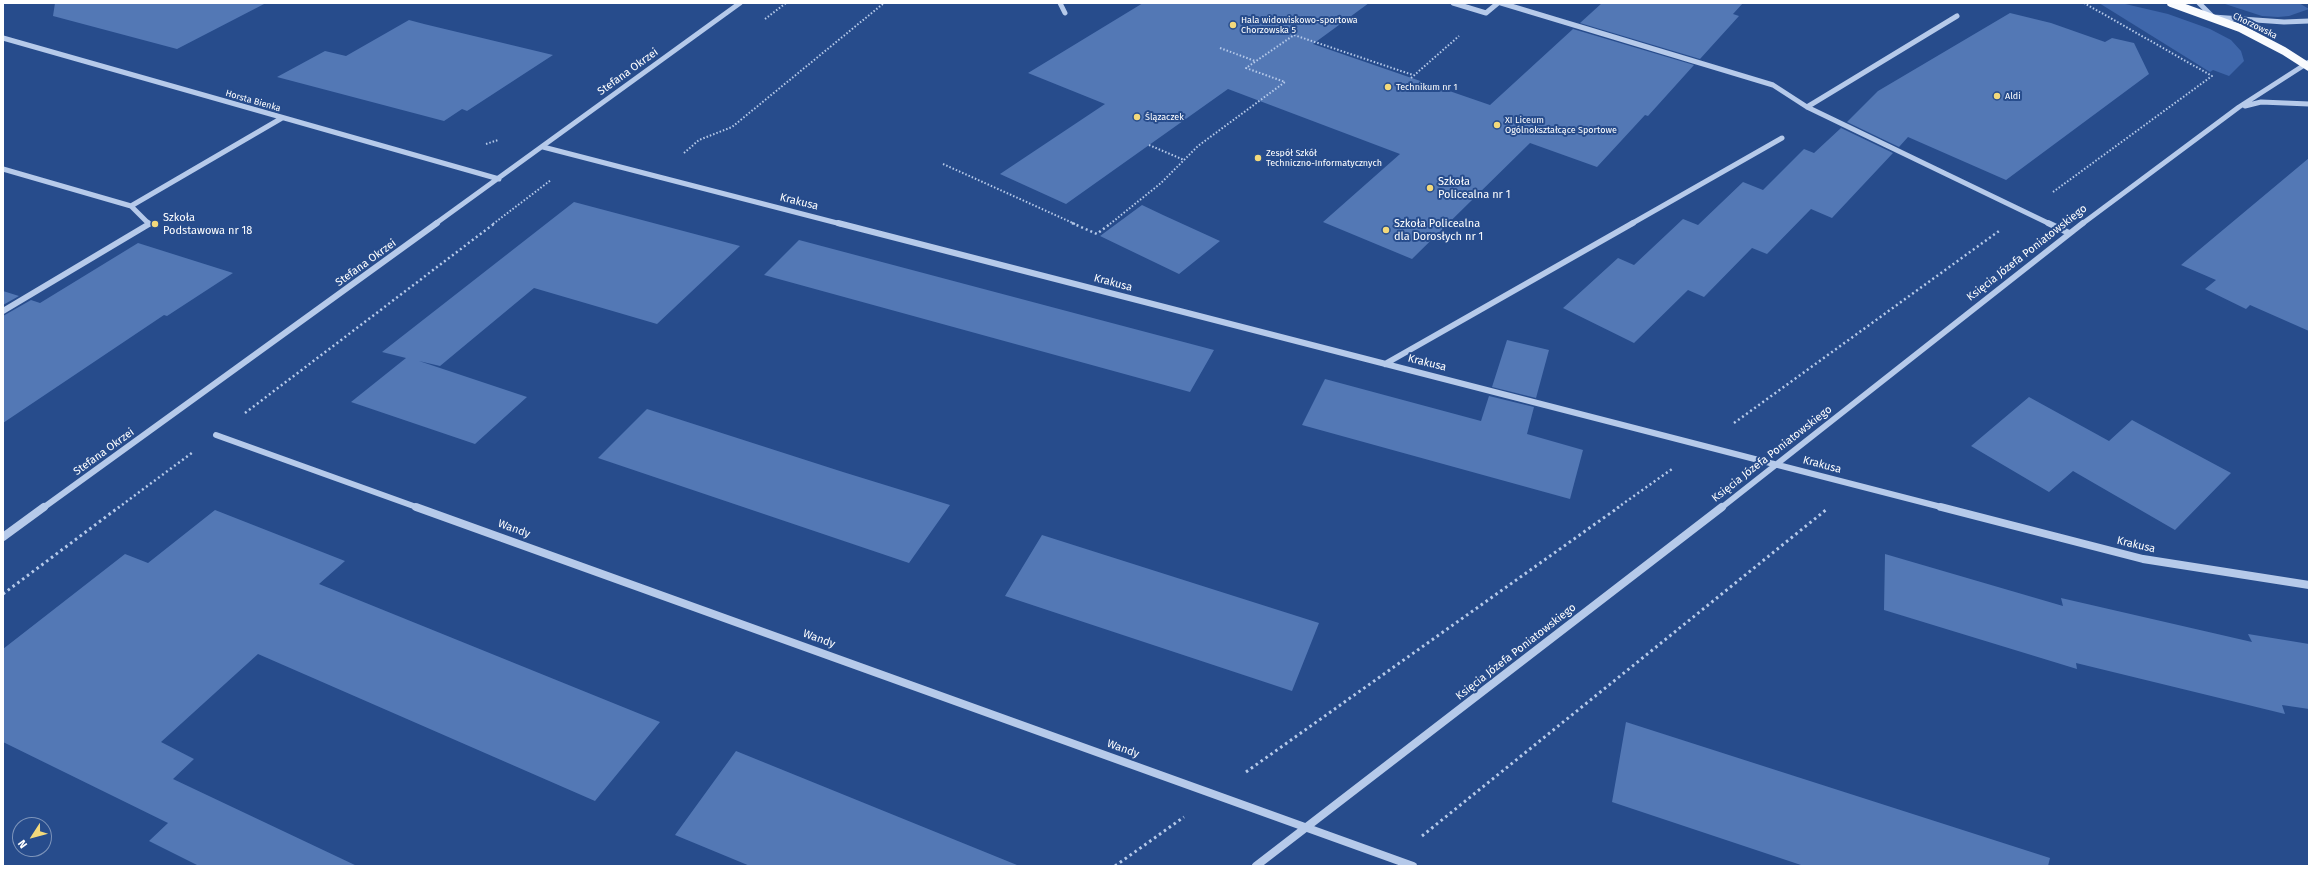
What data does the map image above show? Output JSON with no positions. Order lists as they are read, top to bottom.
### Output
{
  "streets": {
    "main road": ["Chorzowska"],
    "street": [
      "Stefana Okrzei",
      "Horsta Bienka",
      "Krakusa",
      "Księcia Józefa Poniatowskiego",
      "Wandy"
    ]
  },
  "crossings": [
    ["Chorzowska", "Księcia Józefa Poniatowskiego"],
    ["Stefana Okrzei", "Horsta Bienka"],
    ["Stefana Okrzei", "Krakusa"],
    ["Krakusa", "Księcia Józefa Poniatowskiego"],
    ["Księcia Józefa Poniatowskiego", "Wandy"]
  ],
  "places": [
    "Hala widowiskowo-sportowa Chorzowska 5",
    "Technikum nr 1",
    "Aldi",
    "Ślązaczek",
    "XI Liceum Ogólnokształcące Sportowe",
    "Zespół Szkół Techniczno-Informatycznych",
    "Szkoła Policealna nr 1",
    "Szkoła Podstawowa nr 18",
    "Szkoła Policealna dla Dorosłych nr 1"
  ],
  "north": "bottom left"
}
